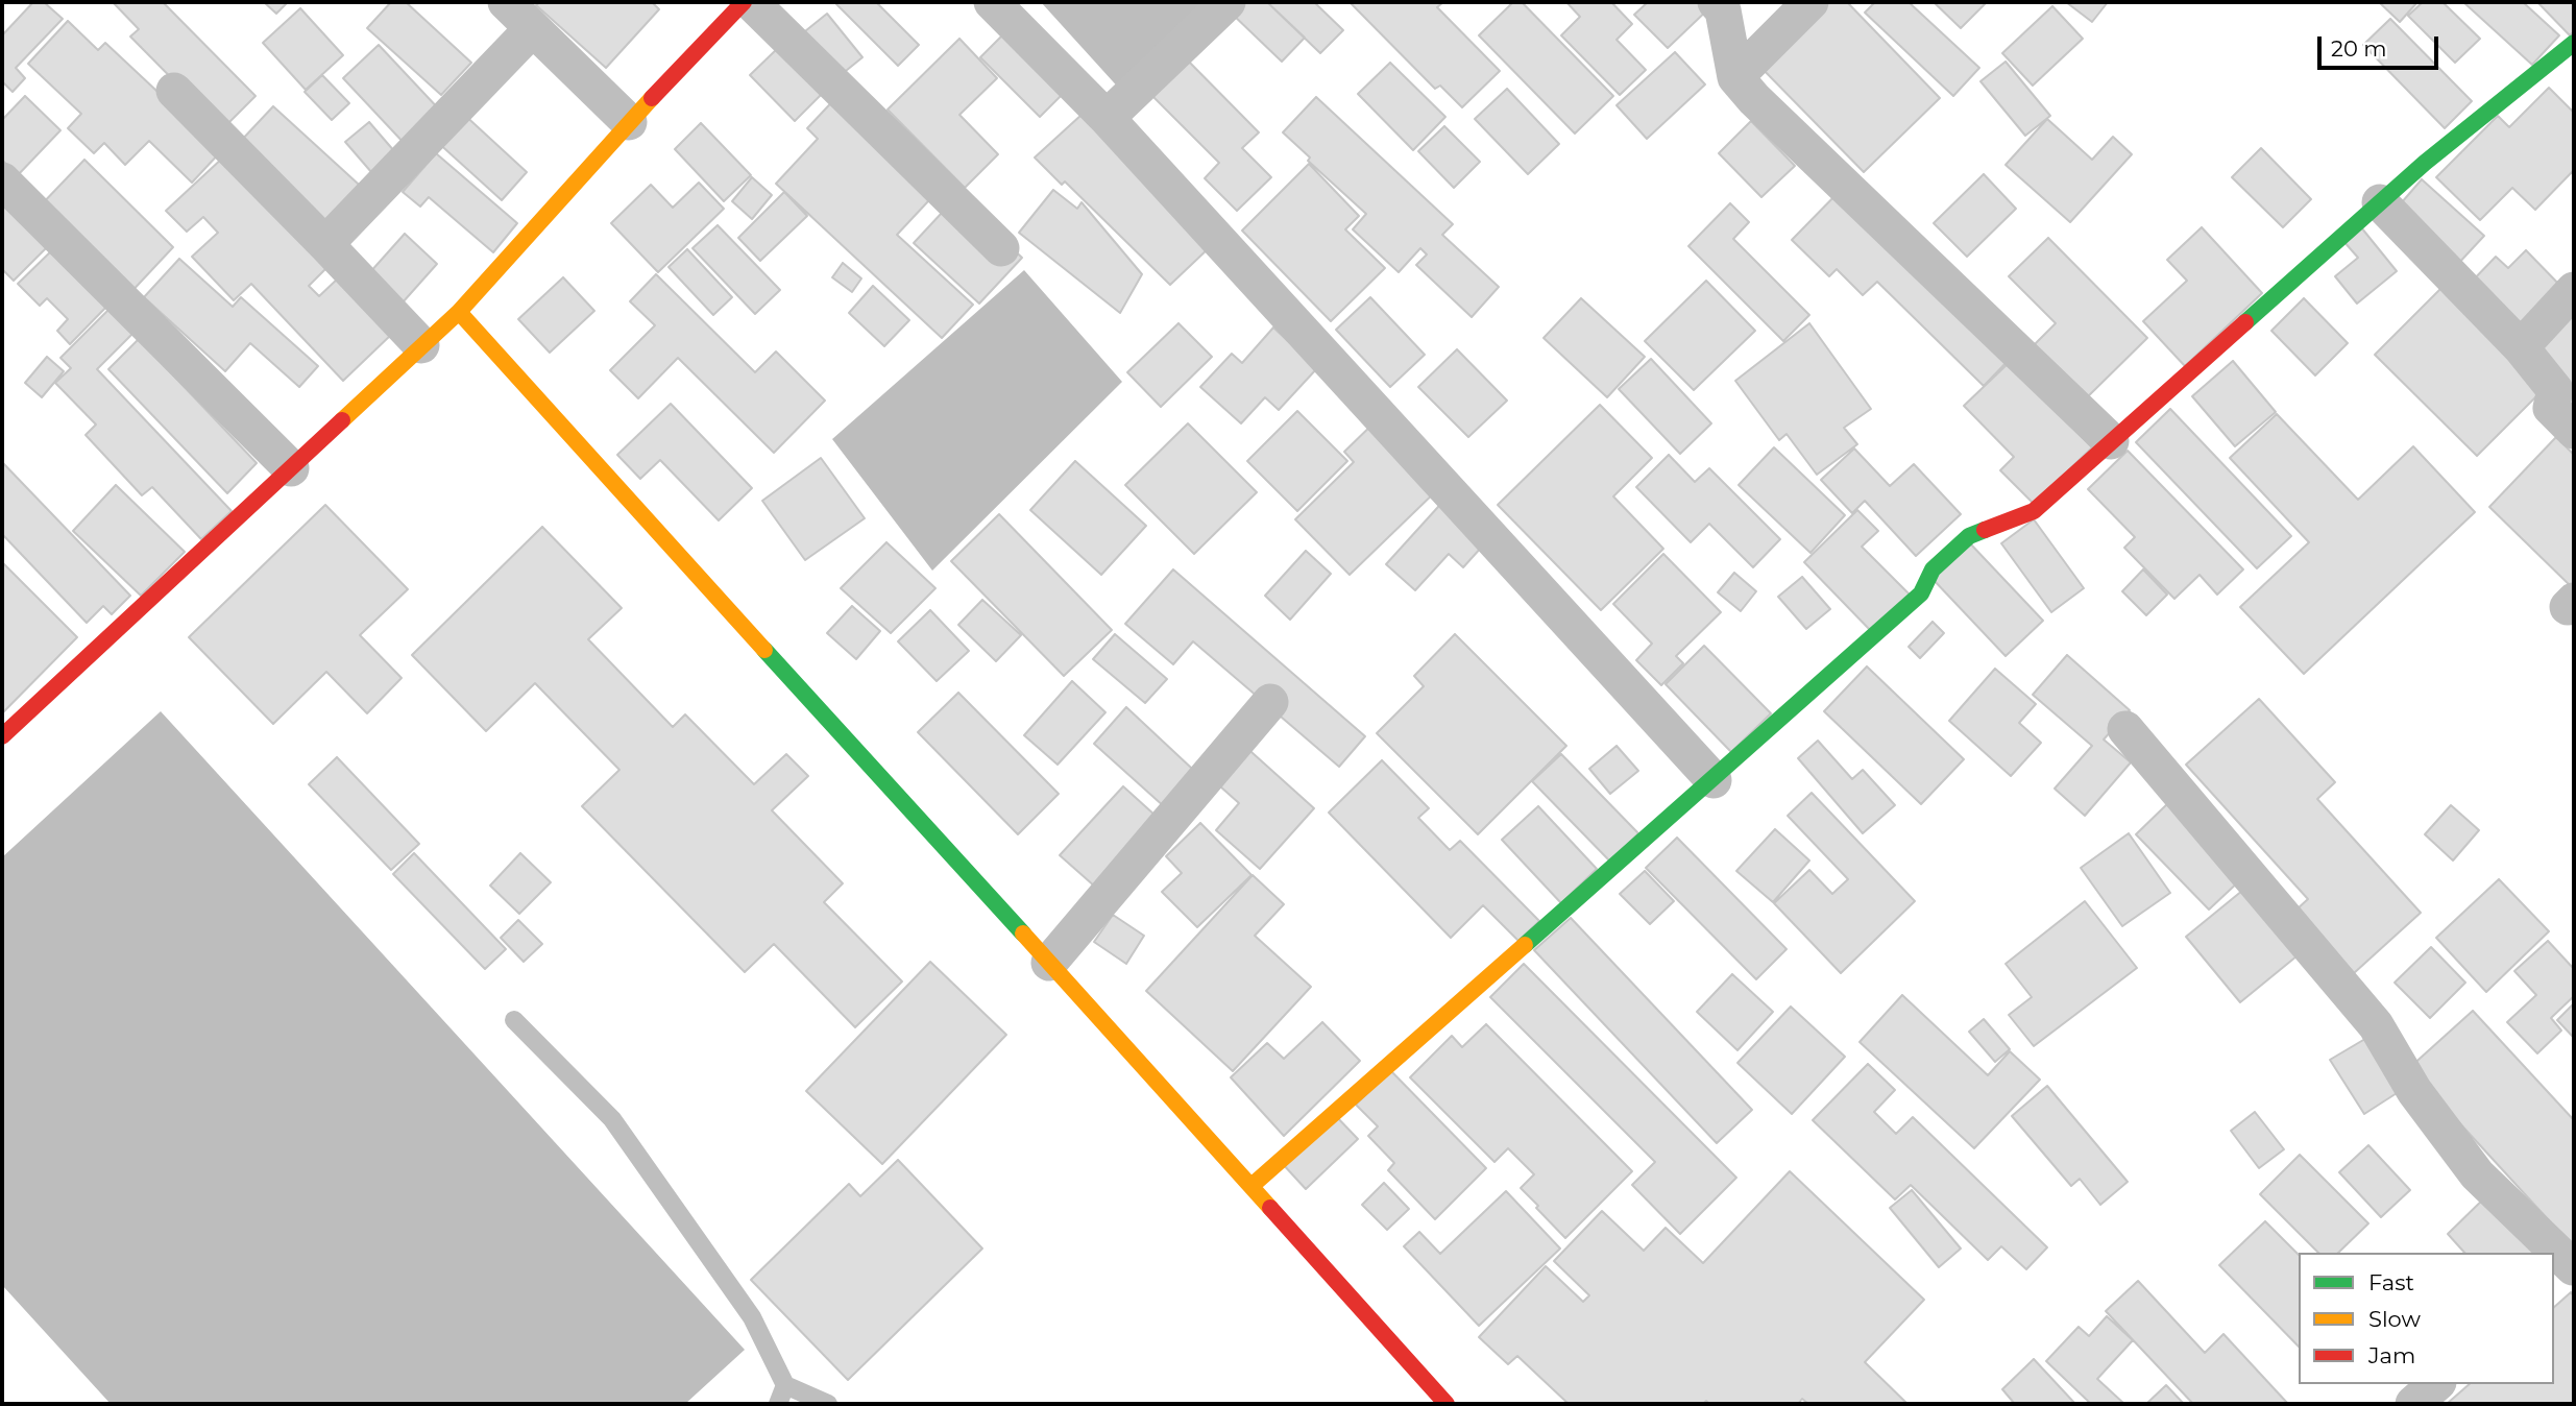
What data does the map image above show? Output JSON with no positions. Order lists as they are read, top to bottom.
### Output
{
  "legend": ["Fast", "Slow", "Jam"],
  "scale_bar": "20 m"
}
